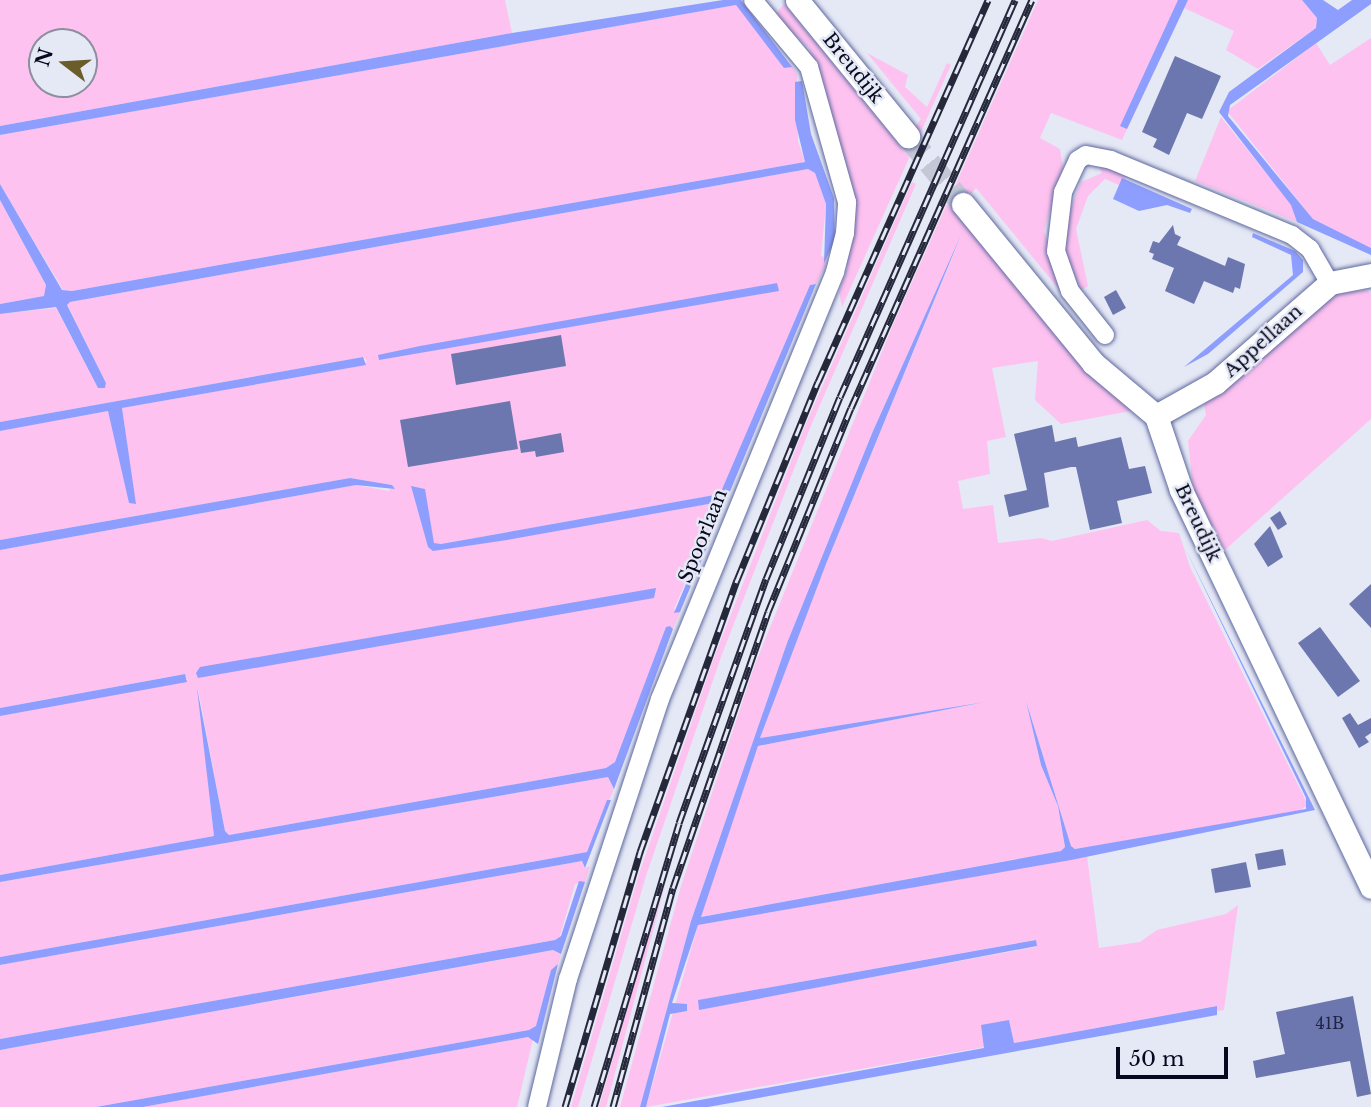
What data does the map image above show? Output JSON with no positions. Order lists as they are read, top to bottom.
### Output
{
  "streets": {
    "street": ["Breudijk", "Appellaan", "Spoorlaan"]
  },
  "crossings": [
    ["Breudijk", "Appellaan"]
  ],
  "house_numbers": ["41B"],
  "scale_bar": "50 m",
  "north": "left"
}
